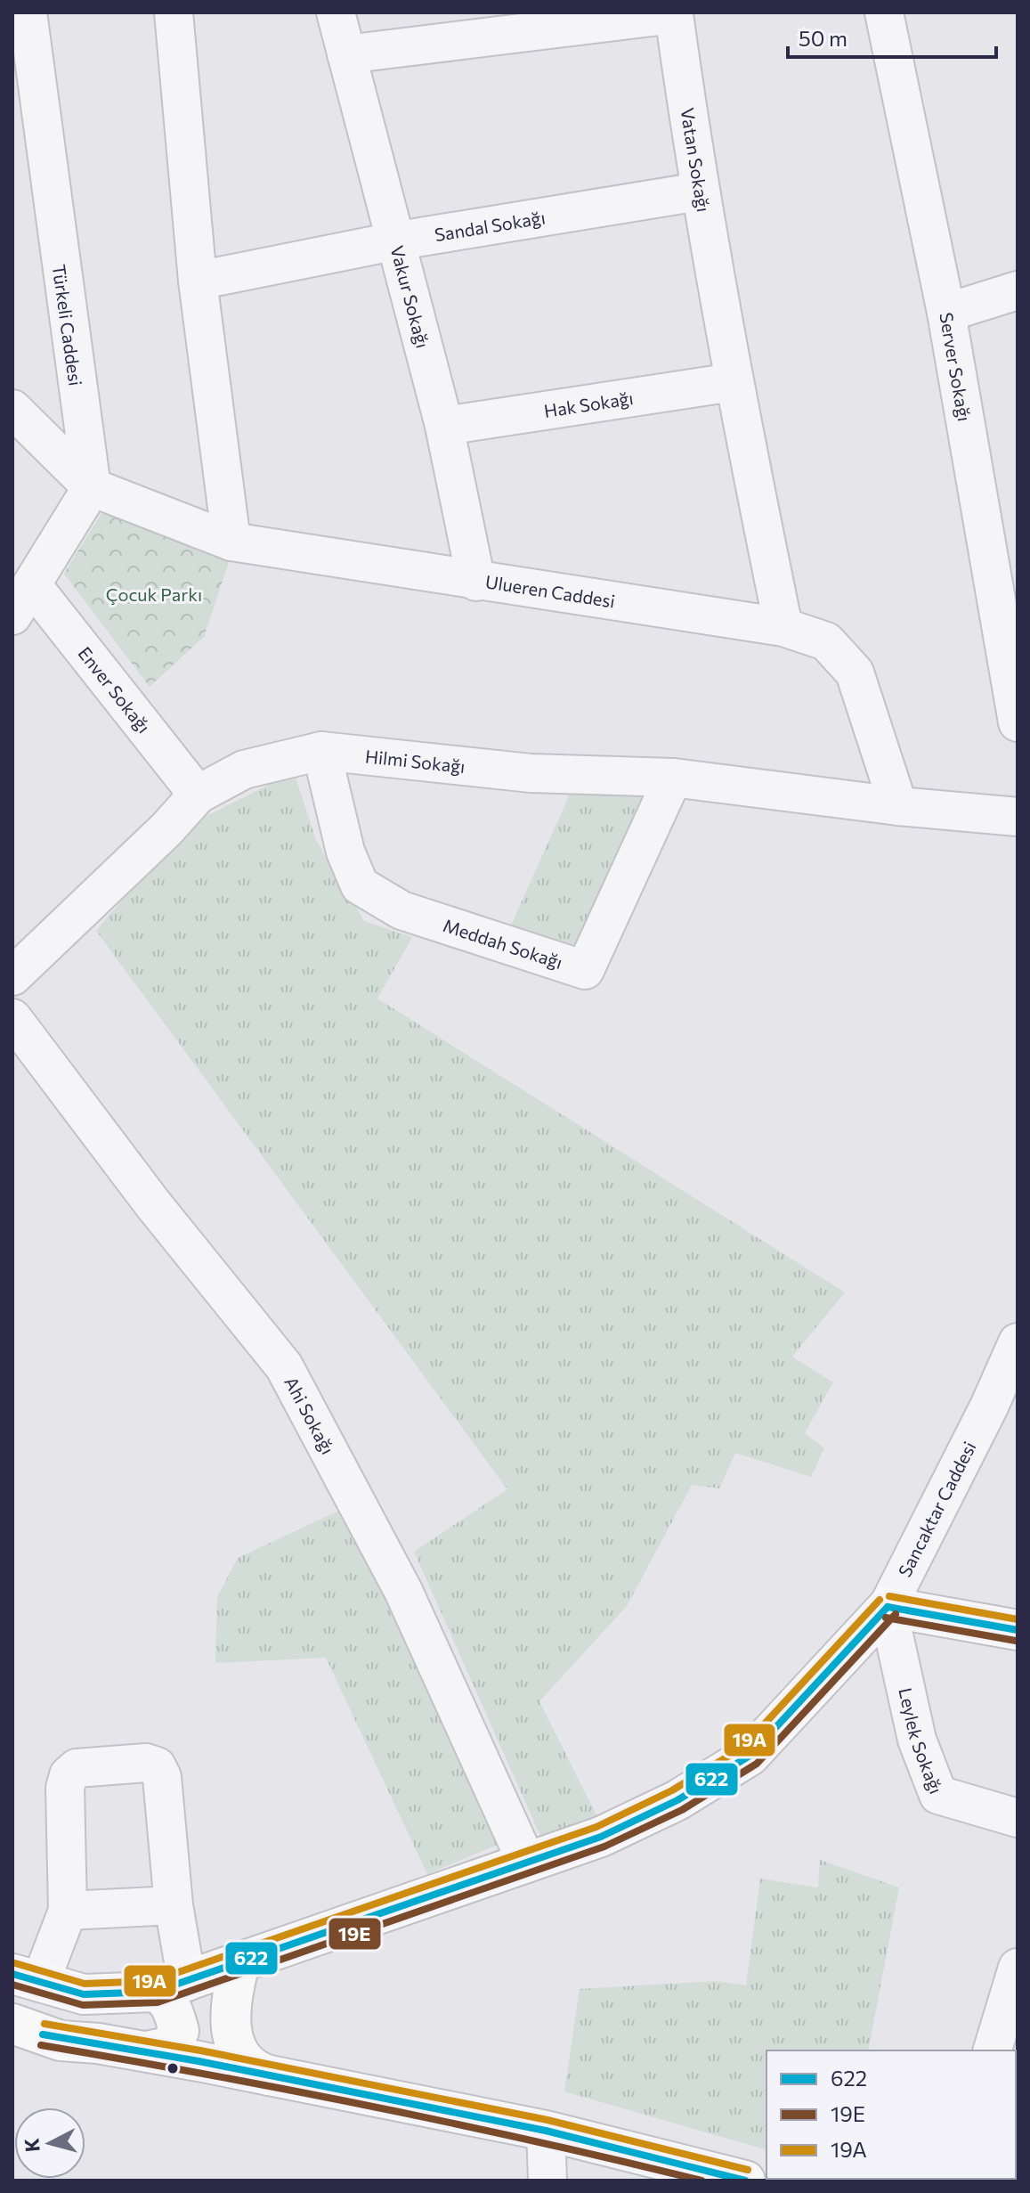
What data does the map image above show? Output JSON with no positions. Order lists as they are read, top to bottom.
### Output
{
  "streets": {
    "main road": ["Sancaktar Caddesi"],
    "street": [
      "Vatan Sokağı",
      "Sandal Sokağı",
      "Vakur Sokağı",
      "Türkeli Caddesi",
      "Server Sokağı",
      "Hak Sokağı",
      "Ulueren Caddesi",
      "Enver Sokağı",
      "Hilmi Sokağı",
      "Meddah Sokağı",
      "Ahi Sokağı",
      "Leylek Sokağı"
    ]
  },
  "crossings": [
    ["Vatan Sokağı", "Sandal Sokağı"],
    ["Vatan Sokağı", "Vakur Sokağı"],
    ["Vatan Sokağı", "Hak Sokağı"],
    ["Vatan Sokağı", "Ulueren Caddesi"],
    ["Sandal Sokağı", "Vakur Sokağı"],
    ["Vakur Sokağı", "Hak Sokağı"],
    ["Vakur Sokağı", "Ulueren Caddesi"],
    ["Türkeli Caddesi", "Ulueren Caddesi"],
    ["Ulueren Caddesi", "Hilmi Sokağı"],
    ["Enver Sokağı", "Hilmi Sokağı"],
    ["Hilmi Sokağı", "Meddah Sokağı"],
    ["Ahi Sokağı", "Sancaktar Caddesi"],
    ["Sancaktar Caddesi", "Leylek Sokağı"]
  ],
  "parks": ["Çocuk Parkı"],
  "lines": ["transit line 19A", "transit line 622", "transit line 19E"],
  "legend": ["622", "19E", "19A"],
  "scale_bar": "50 m",
  "north": "left"
}
